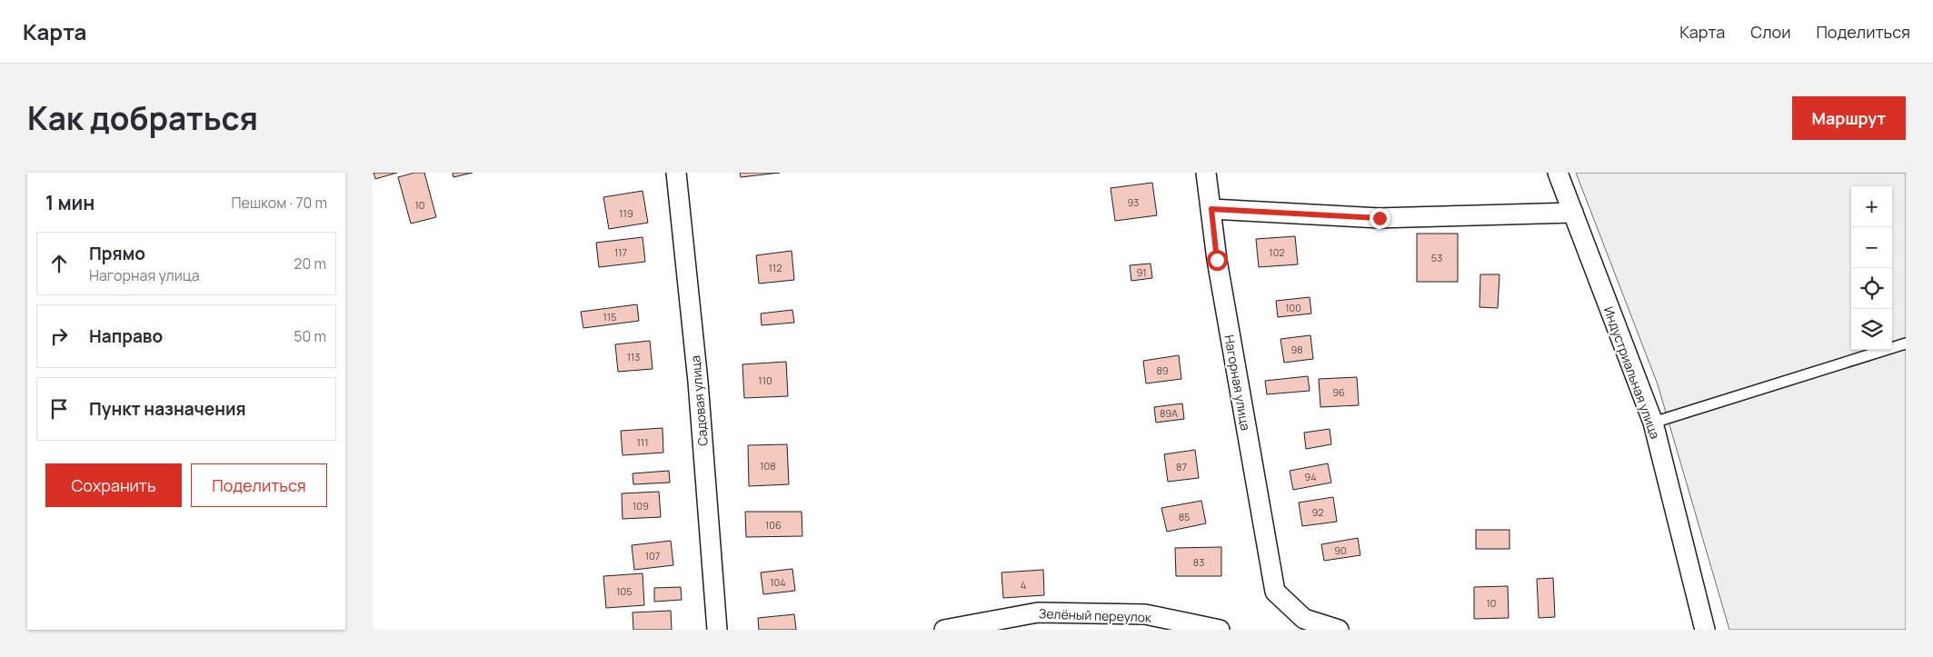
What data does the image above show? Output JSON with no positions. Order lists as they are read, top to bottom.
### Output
{
  "streets": {
    "street": [
      "Индустриальная улица",
      "Нагорная улица",
      "Садовая улица",
      "Зелёный переулок"
    ]
  },
  "house_numbers": [
    "93",
    "10",
    "119",
    "117",
    "102",
    "53",
    "112",
    "91",
    "100",
    "115",
    "98",
    "113",
    "89",
    "110",
    "96",
    "89А",
    "111",
    "108",
    "87",
    "94",
    "109",
    "92",
    "85",
    "106",
    "90",
    "107",
    "83",
    "104",
    "4",
    "105",
    "10"
  ],
  "page": {
    "header": "Карта",
    "nav": ["Карта", "Слои", "Поделиться"],
    "title": "Как добраться",
    "buttons": [
      "Маршрут",
      ["Сохранить", "Поделиться"]
    ],
    "heading": ["1 мин", "Пешком · 70 m"],
    "map_buttons": ["+", "−"],
    "list": [
      ["Прямо", "Нагорная улица", "20 m"],
      ["Направо", "50 m"],
      "Пункт назначения"
    ]
  }
}
